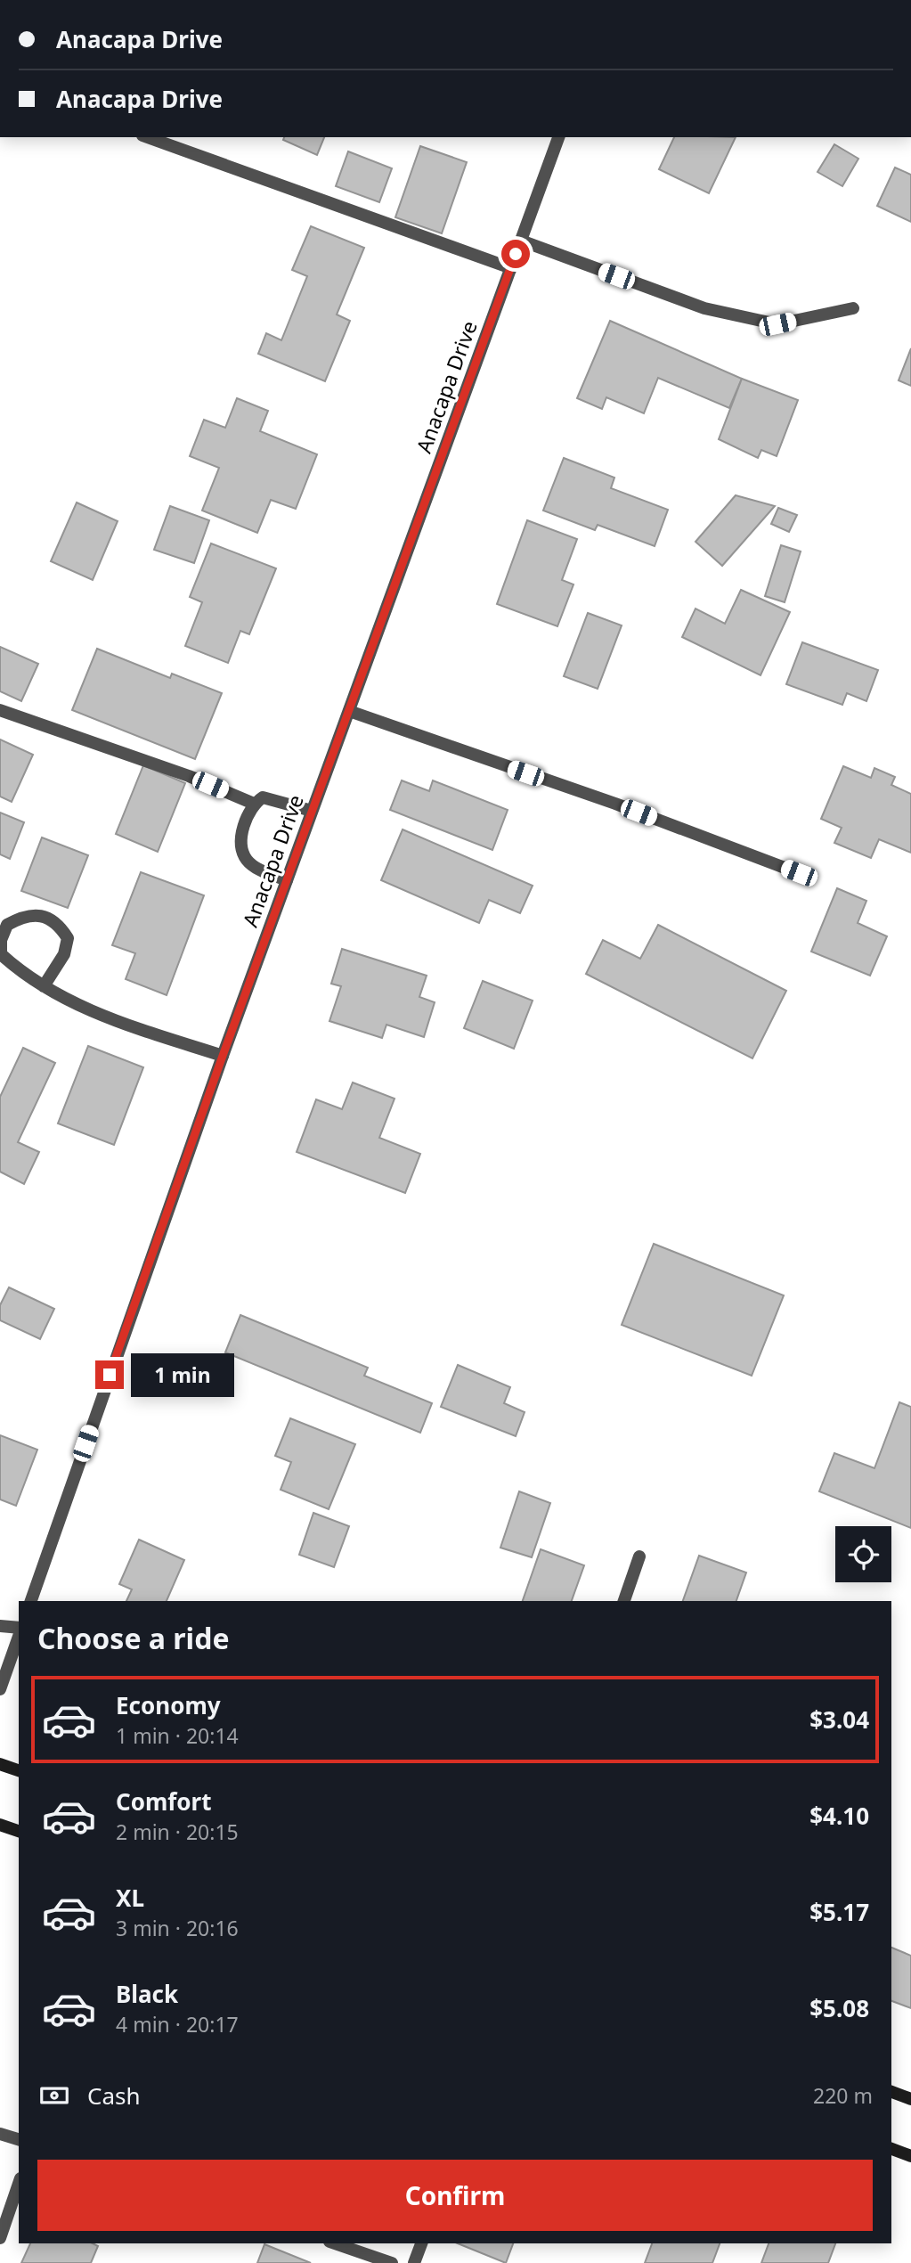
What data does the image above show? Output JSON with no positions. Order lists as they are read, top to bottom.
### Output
{
  "streets": {
    "street": ["Anacapa Drive"]
  },
  "page": {
    "banner": ["Anacapa Drive", "Anacapa Drive"],
    "bubble": "1 min",
    "heading": "Choose a ride",
    "list": [
      {
        "name": "Economy",
        "note": "1 min · 20:14",
        "value": "$3.04"
      },
      {
        "name": "Comfort",
        "note": "2 min · 20:15",
        "value": "$4.10"
      },
      {
        "name": "XL",
        "note": "3 min · 20:16",
        "value": "$5.17"
      },
      {
        "name": "Black",
        "note": "4 min · 20:17",
        "value": "$5.08"
      }
    ],
    "pay": ["Cash", "220 m"],
    "buttons": "Confirm"
  }
}
